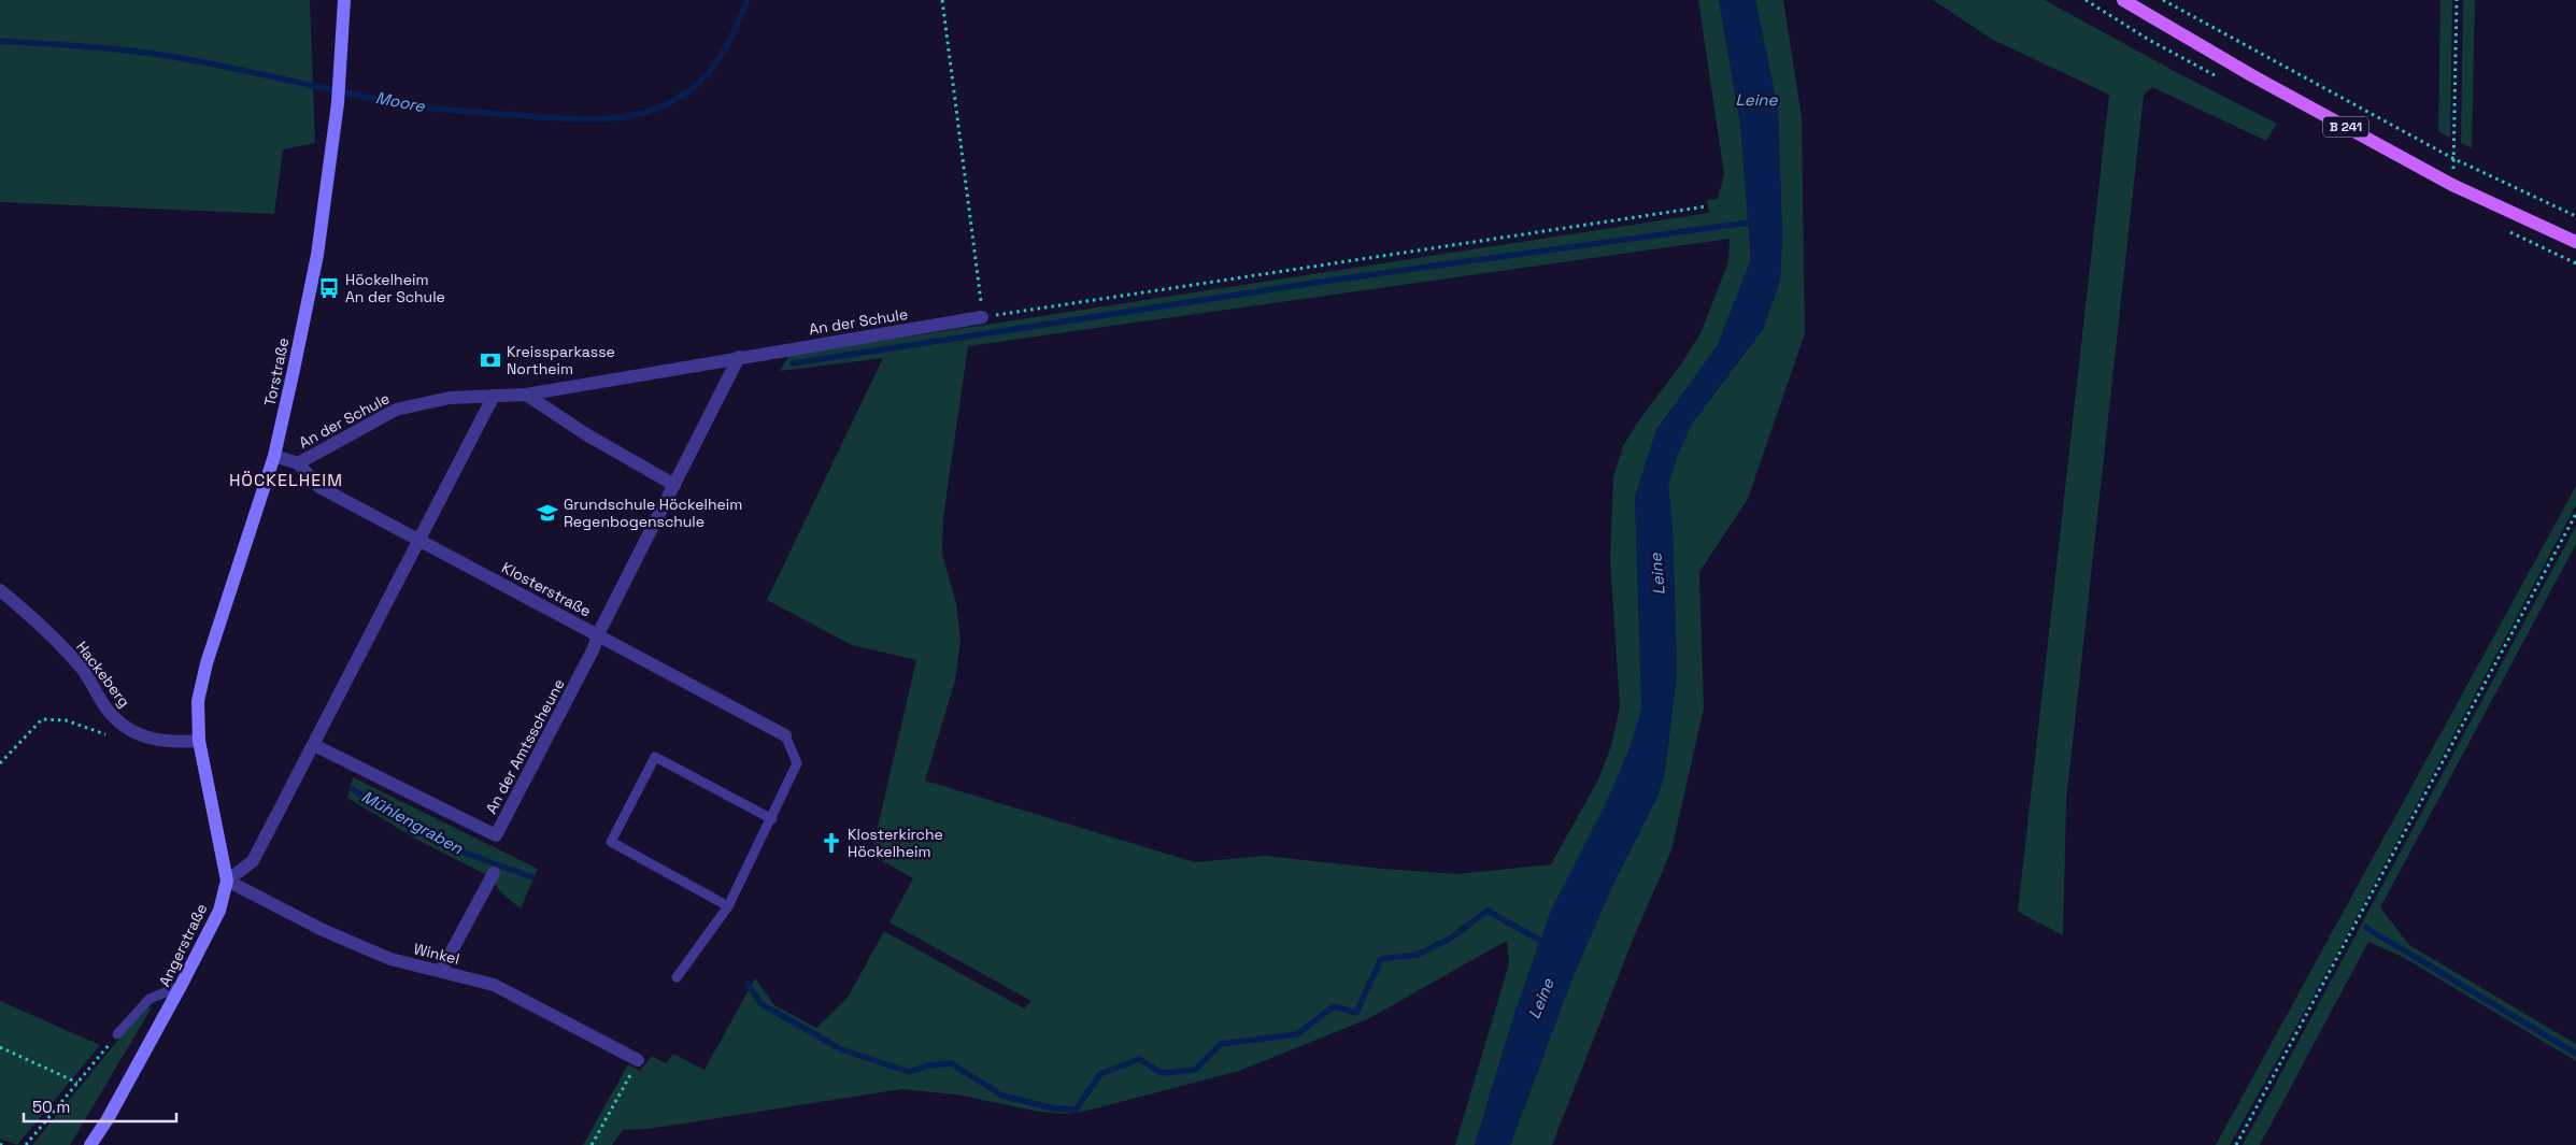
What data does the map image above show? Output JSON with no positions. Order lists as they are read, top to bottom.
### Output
{
  "streets": {
    "main road": ["B 241"],
    "street": [
      "An der Schule",
      "Torstraße",
      "Klosterstraße",
      "Hackeberg",
      "An der Amtsscheune",
      "Angerstraße",
      "Winkel"
    ]
  },
  "crossings": [
    ["An der Schule", "Torstraße"],
    ["An der Schule", "Klosterstraße"],
    ["Torstraße", "Hackeberg"],
    ["Torstraße", "Angerstraße"],
    ["Klosterstraße", "An der Amtsscheune"],
    ["Hackeberg", "Angerstraße"],
    ["Angerstraße", "Winkel"]
  ],
  "districts": ["HÖCKELHEIM"],
  "water": ["Leine", "Moore", "Mühlengraben"],
  "places": {
    "bus stop": ["Höckelheim An der Schule"],
    "bank": ["Kreissparkasse Northeim"],
    "school or university": ["Grundschule Höckelheim Regenbogenschule"],
    "church": ["Klosterkirche Höckelheim"]
  },
  "scale_bar": "50 m"
}
